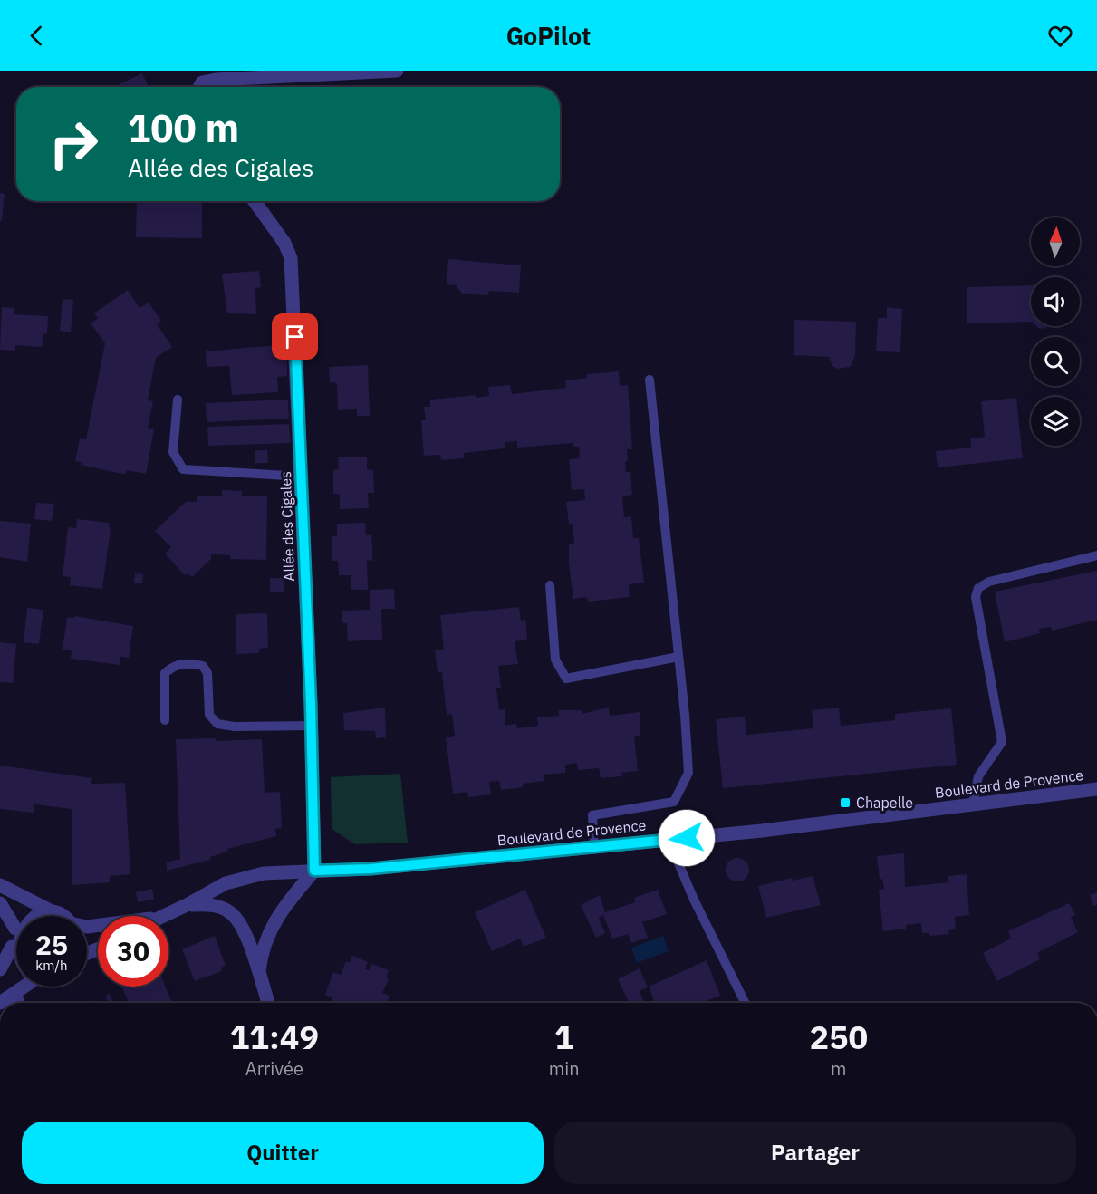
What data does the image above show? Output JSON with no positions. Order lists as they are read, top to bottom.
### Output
{
  "streets": {
    "street": ["Allée des Cigales", "Boulevard de Provence"]
  },
  "crossings": [
    ["Allée des Cigales", "Boulevard de Provence"]
  ],
  "places": {
    "transit": ["Chapelle"]
  },
  "north": "top",
  "page": {
    "header": "GoPilot",
    "turn": ["100 m", "Allée des Cigales"],
    "speed": "25 km/h",
    "limit": "30",
    "eta": [
      "11:49",
      "Arrivée",
      "1",
      "min",
      "250",
      "m"
    ],
    "buttons": ["Quitter", "Partager"]
  }
}
